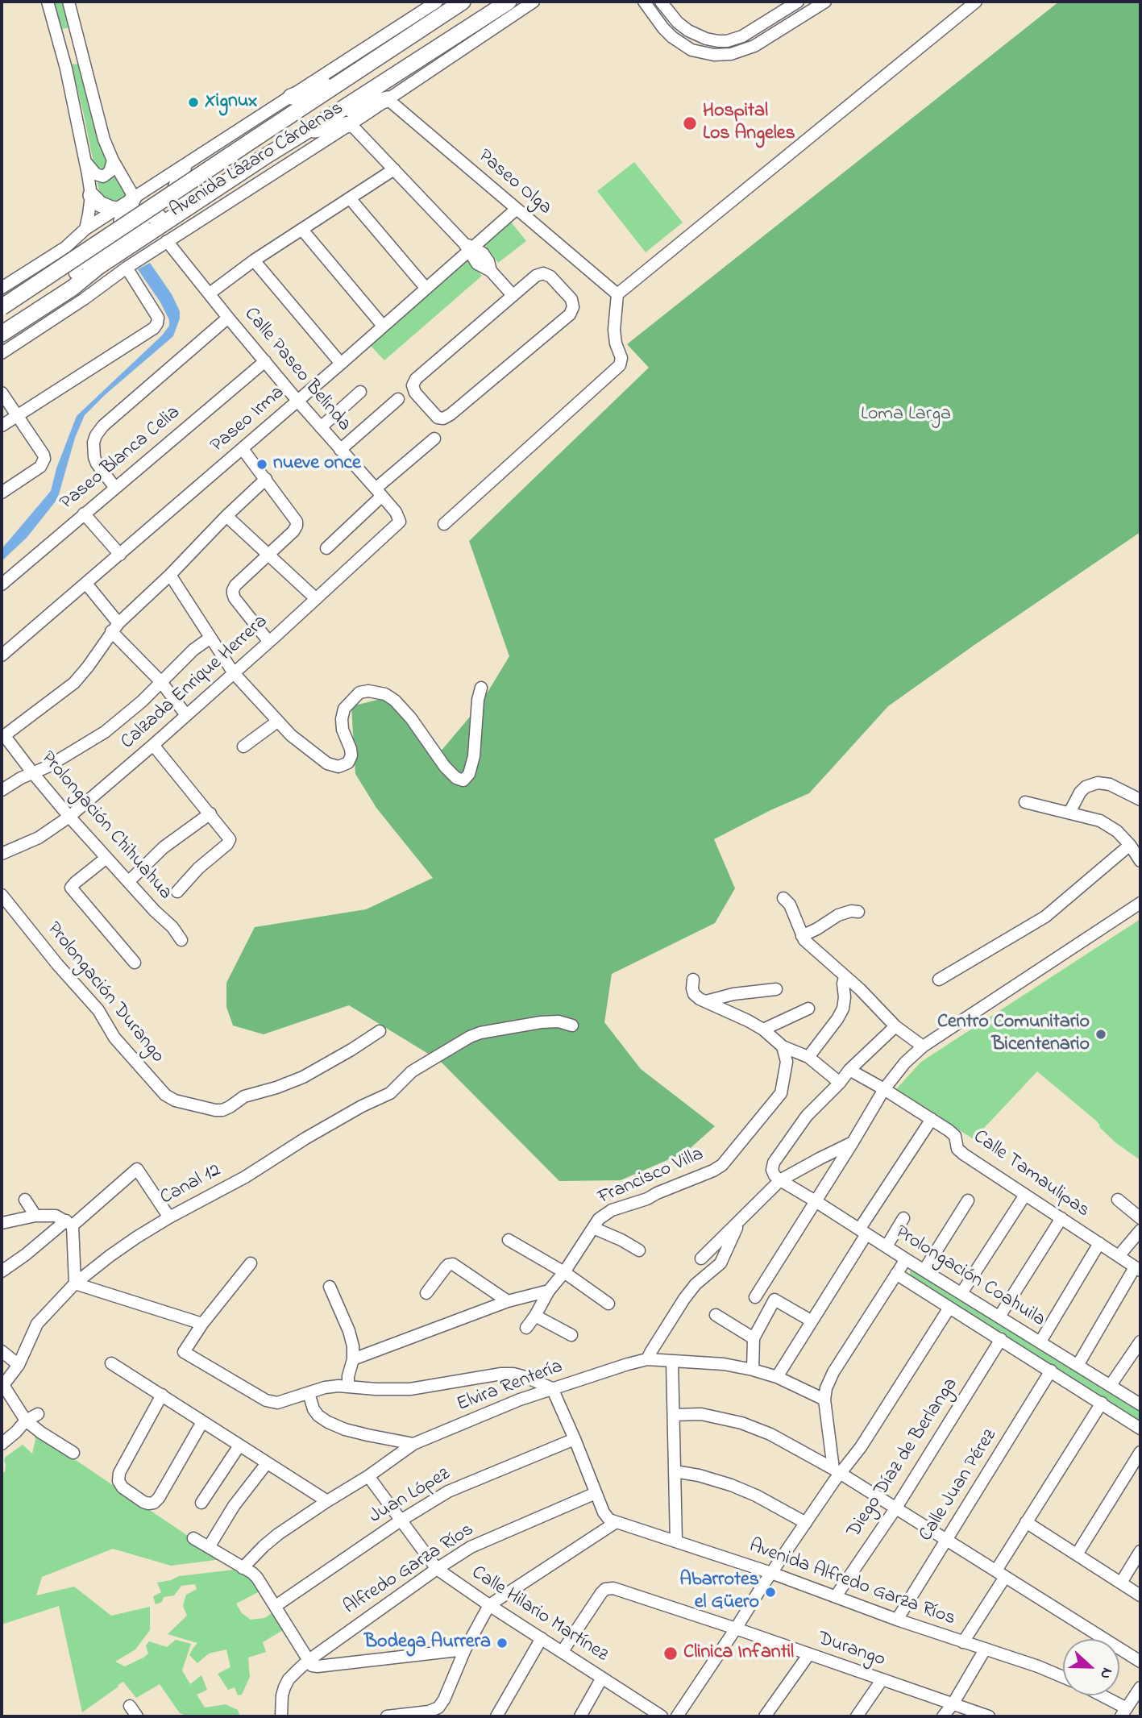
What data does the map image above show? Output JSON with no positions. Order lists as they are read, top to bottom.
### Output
{
  "streets": {
    "highway": ["Avenida Lázaro Cárdenas"],
    "street": [
      "Paseo Olga",
      "Calle Paseo Belinda",
      "Paseo Irma",
      "Paseo Blanca Celia",
      "Calzada Enrique Herrera",
      "Prolongación Chihuahua",
      "Prolongación Durango",
      "Calle Tamaulipas",
      "Francisco Villa",
      "Canal 12",
      "Prolongación Coahuila",
      "Elvira Rentería",
      "Diego Díaz de Berlanga",
      "Calle Juan Pérez",
      "Juan López",
      "Alfredo Garza Ríos",
      "Avenida Alfredo Garza Ríos",
      "Calle Hilario Martínez",
      "Durango"
    ]
  },
  "crossings": [
    ["Avenida Lázaro Cárdenas", "Paseo Olga"],
    ["Avenida Lázaro Cárdenas", "Calle Paseo Belinda"],
    ["Paseo Olga", "Paseo Irma"],
    ["Calle Paseo Belinda", "Paseo Irma"],
    ["Calle Paseo Belinda", "Paseo Blanca Celia"],
    ["Calle Paseo Belinda", "Calzada Enrique Herrera"],
    ["Calzada Enrique Herrera", "Prolongación Chihuahua"],
    ["Elvira Rentería", "Calle Hilario Martínez"],
    ["Diego Díaz de Berlanga", "Avenida Alfredo Garza Ríos"],
    ["Calle Juan Pérez", "Avenida Alfredo Garza Ríos"],
    ["Juan López", "Calle Hilario Martínez"],
    ["Alfredo Garza Ríos", "Calle Hilario Martínez"],
    ["Calle Hilario Martínez", "Durango"]
  ],
  "parks": ["Loma Larga"],
  "places": [
    "Xignux",
    "Hospital Los Angeles",
    "nueve once",
    "Centro Comunitario Bicentenario",
    "Abarrotes el Güero",
    "Bodega Aurrera",
    "Clinica Infantil"
  ],
  "north": "right"
}
